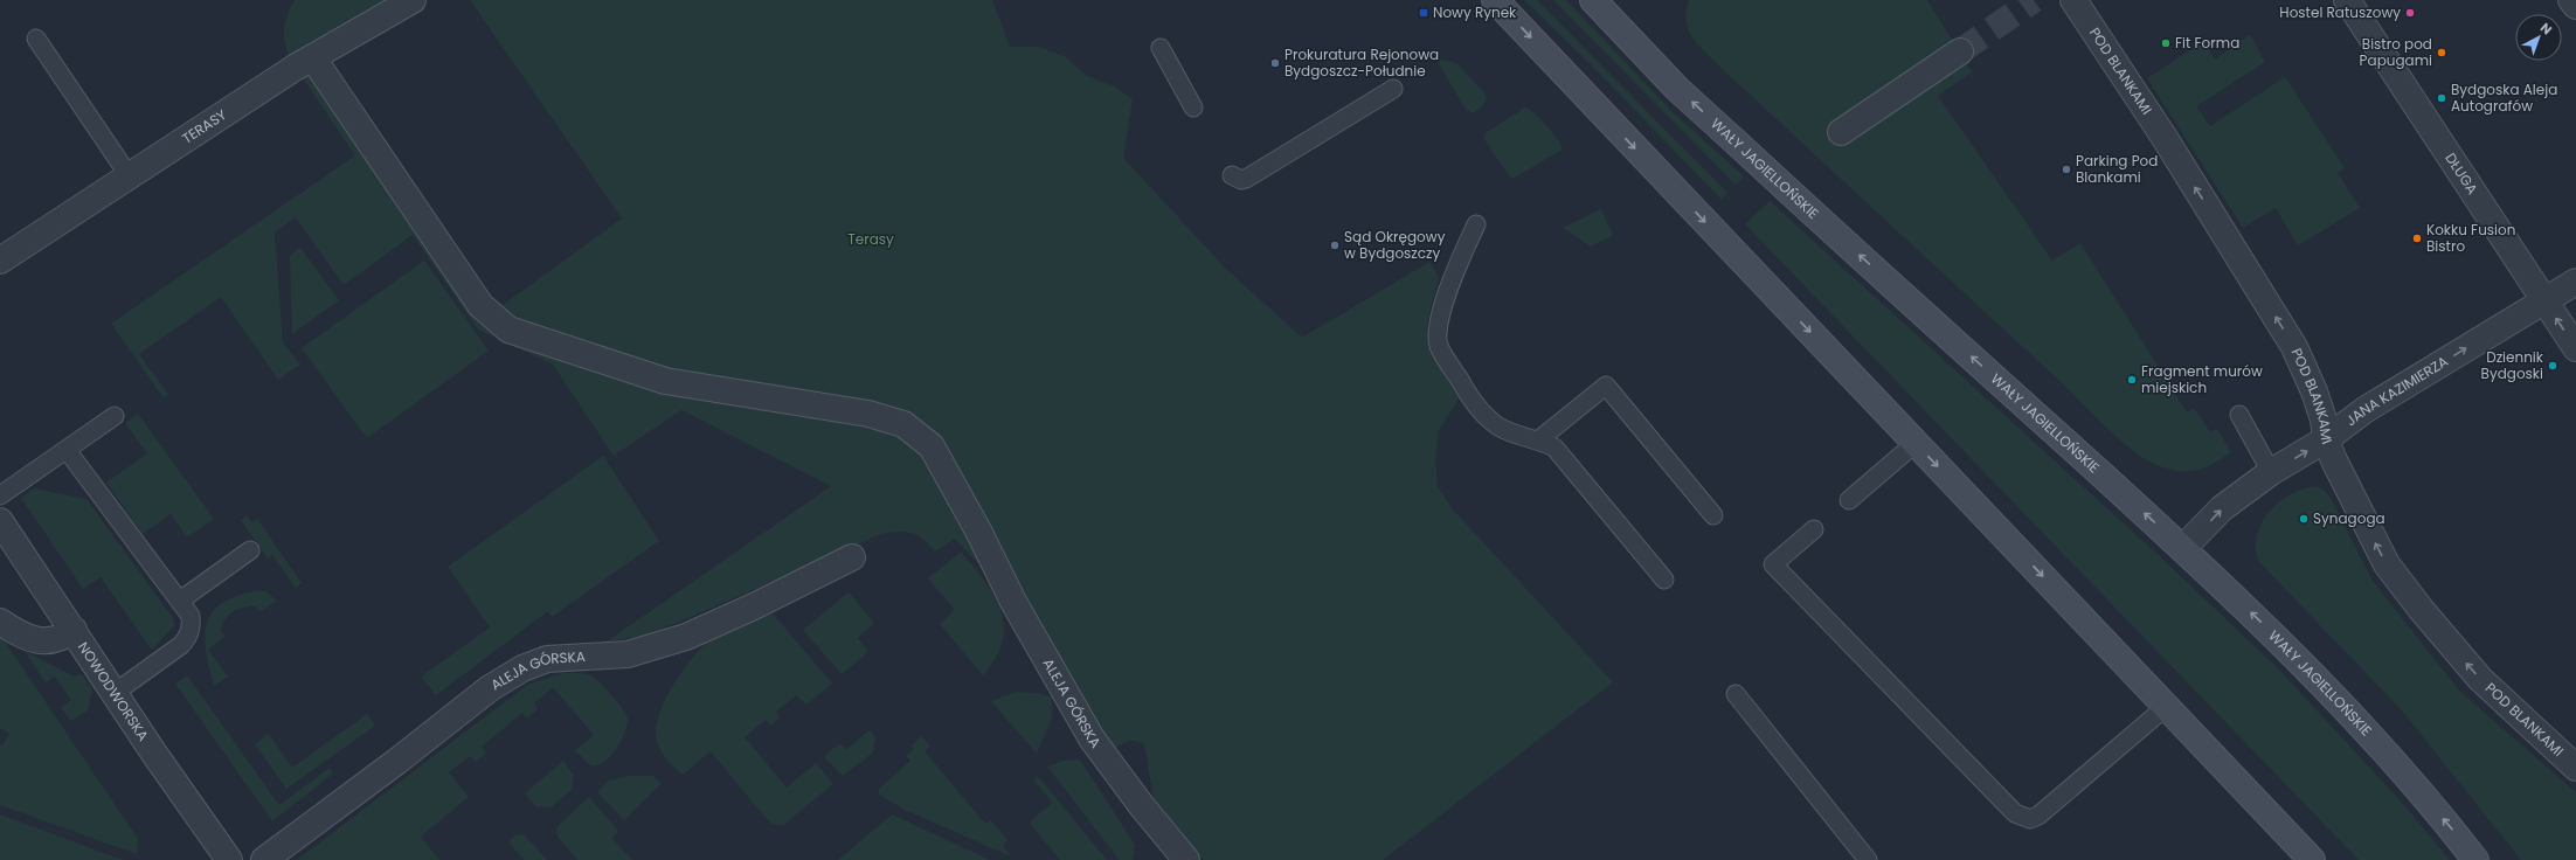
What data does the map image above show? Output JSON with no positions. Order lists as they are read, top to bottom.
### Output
{
  "streets": {
    "main road": ["WAŁY JAGIELLOŃSKIE"],
    "street": [
      "POD BLANKAMI",
      "TERASY",
      "DŁUGA",
      "JANA KAZIMIERZA",
      "ALEJA GÓRSKA",
      "NOWODWORSKA"
    ]
  },
  "crossings": [
    ["POD BLANKAMI", "JANA KAZIMIERZA"],
    ["TERASY", "ALEJA GÓRSKA"],
    ["WAŁY JAGIELLOŃSKIE", "JANA KAZIMIERZA"],
    ["DŁUGA", "JANA KAZIMIERZA"]
  ],
  "one_way": ["POD BLANKAMI", "JANA KAZIMIERZA"],
  "parks": ["Terasy"],
  "places": {
    "transit": ["Nowy Rynek"],
    "other": [
      "Hostel Ratuszowy",
      "Fit Forma",
      "Bistro pod Papugami",
      "Prokuratura Rejonowa Bydgoszcz-Południe",
      "Bydgoska Aleja Autografów",
      "Parking Pod Blankami",
      "Kokku Fusion Bistro",
      "Sąd Okręgowy w Bydgoszczy",
      "Dziennik Bydgoski",
      "Fragment murów miejskich",
      "Synagoga"
    ]
  },
  "north": "top right"
}
